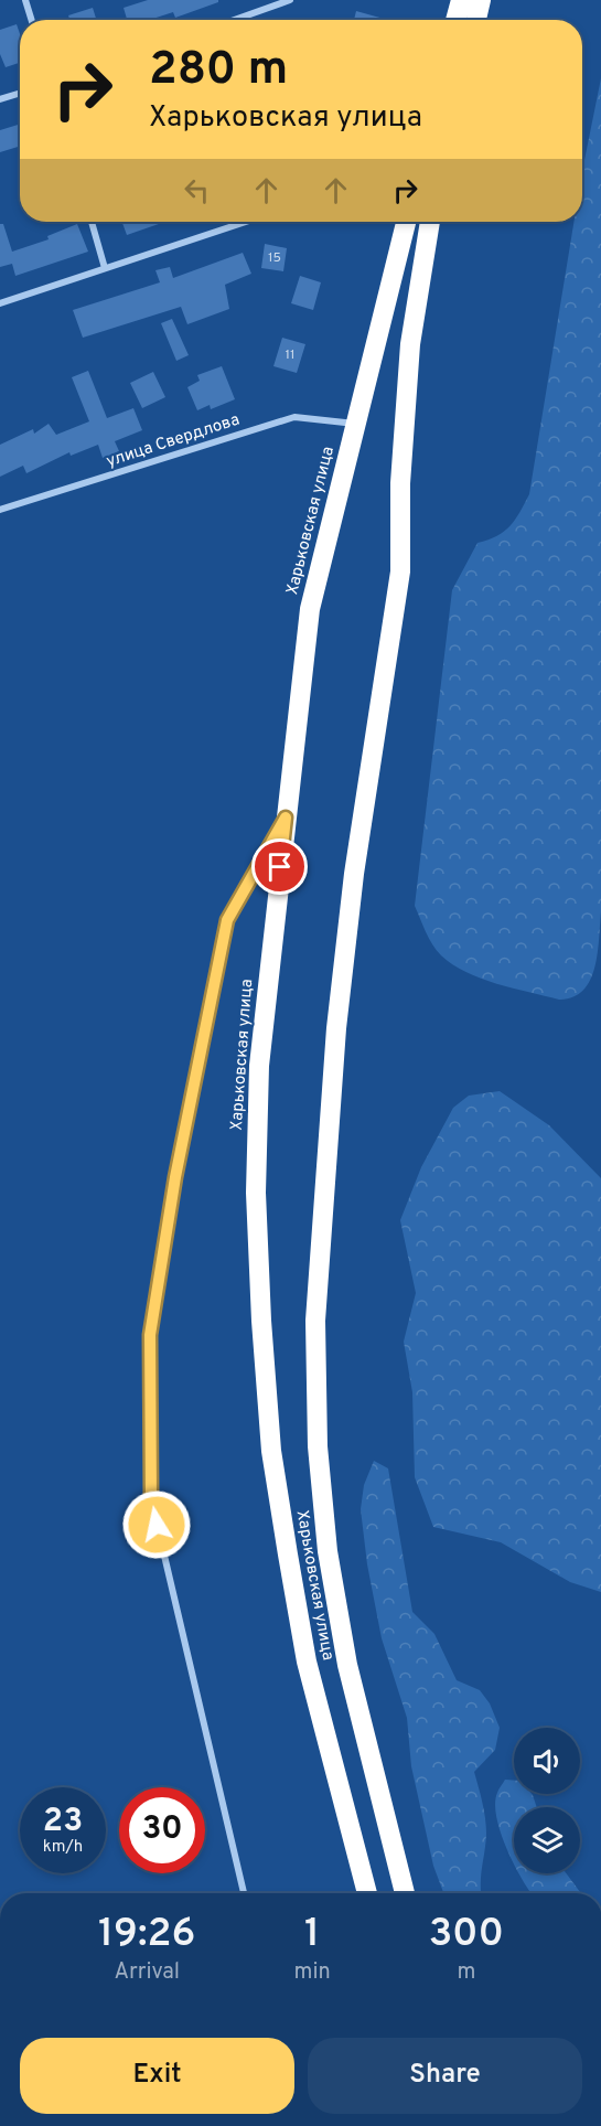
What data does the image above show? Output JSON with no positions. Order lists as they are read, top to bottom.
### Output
{
  "streets": {
    "highway": ["Харьковская улица"],
    "street": ["улица Свердлова"]
  },
  "crossings": [
    ["улица Свердлова", "Харьковская улица"]
  ],
  "house_numbers": ["15", "11"],
  "page": {
    "turn": ["280 m", "Харьковская улица"],
    "speed": "23 km/h",
    "limit": "30",
    "eta": [
      "19:26",
      "Arrival",
      "1",
      "min",
      "300",
      "m"
    ],
    "buttons": ["Exit", "Share"]
  }
}
